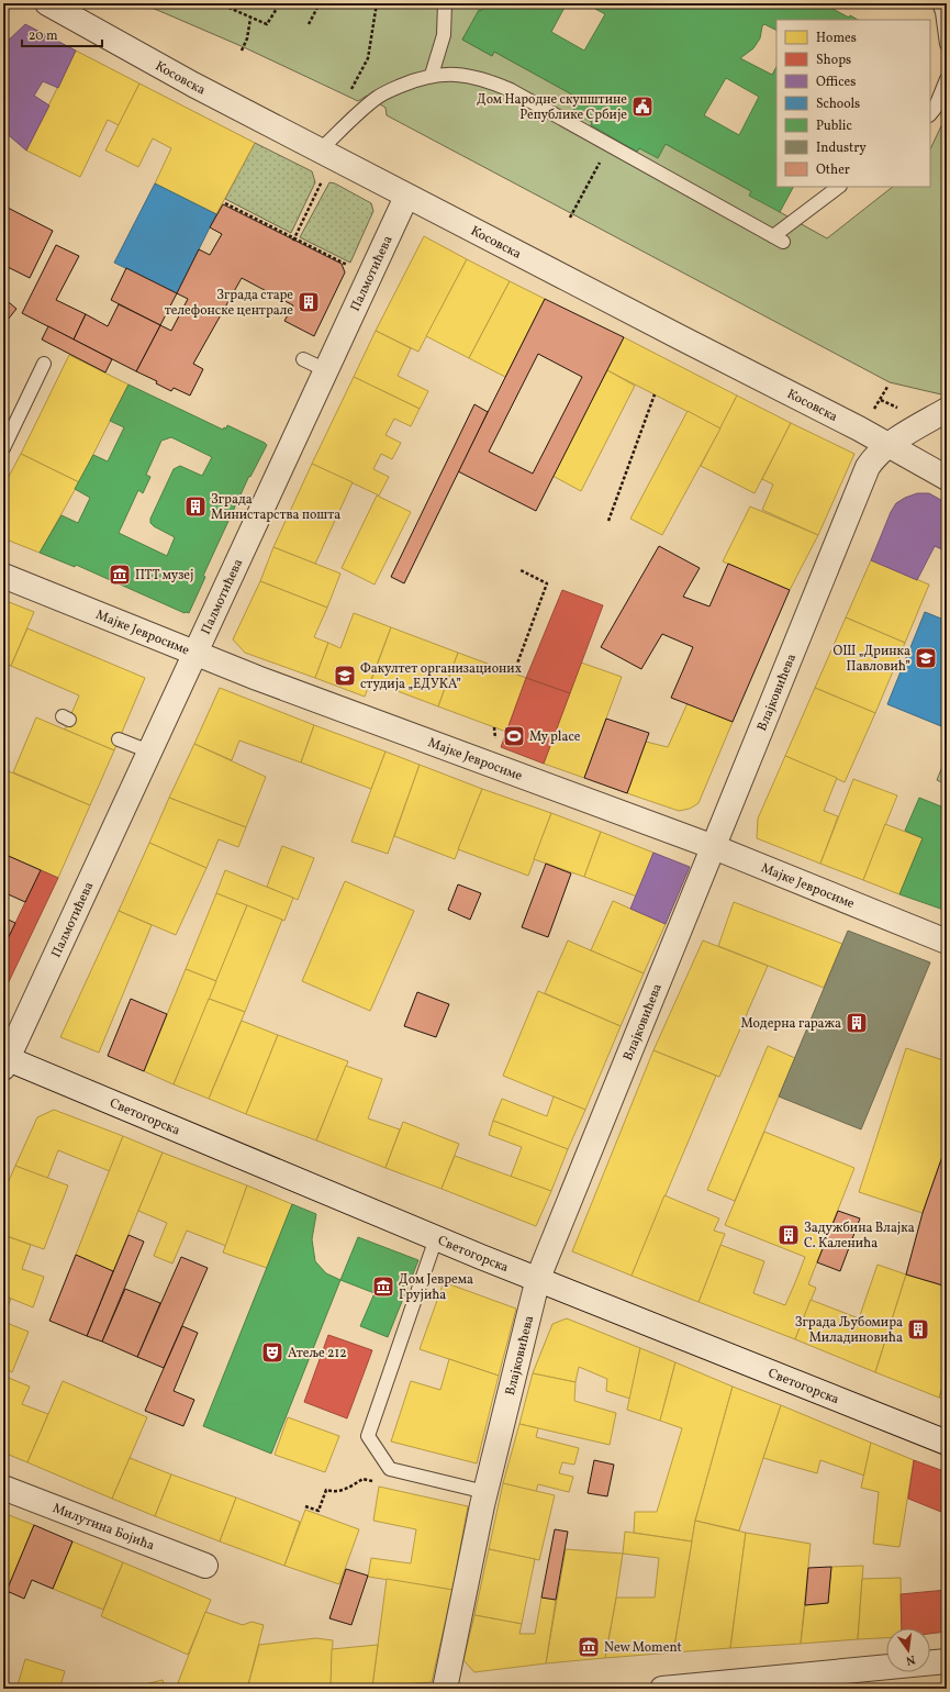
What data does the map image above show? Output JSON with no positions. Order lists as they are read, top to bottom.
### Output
{
  "streets": {
    "street": [
      "Косовска",
      "Палмотићева",
      "Мајке Јевросиме",
      "Влајковићева",
      "Светогорска",
      "Милутина Бојића"
    ]
  },
  "crossings": [
    ["Косовска", "Палмотићева"],
    ["Косовска", "Влајковићева"],
    ["Палмотићева", "Мајке Јевросиме"],
    ["Палмотићева", "Светогорска"],
    ["Мајке Јевросиме", "Влајковићева"],
    ["Влајковићева", "Светогорска"]
  ],
  "places": {
    "public building": ["Дом Народне скупштине Републике Србије"],
    "building": [
      "Зграда старе телефонске централе",
      "Зграда Министарства пошта",
      "Модерна гаража",
      "Задужбина Влајка С. Каленића",
      "Зграда Љубомира Миладиновића"
    ],
    "museum": ["ПТТ музеј", "Дом Јеврема Грујића", "New Moment"],
    "school or university": ["ОШ „Дринка Павловић”", "Факултет организационих студија „ЕДУКА”"],
    "sports": ["My place"],
    "theatre": ["Атеље 212"]
  },
  "legend": [
    "Homes",
    "Shops",
    "Offices",
    "Schools",
    "Public",
    "Industry",
    "Other"
  ],
  "scale_bar": "20 m",
  "north": "bottom"
}
